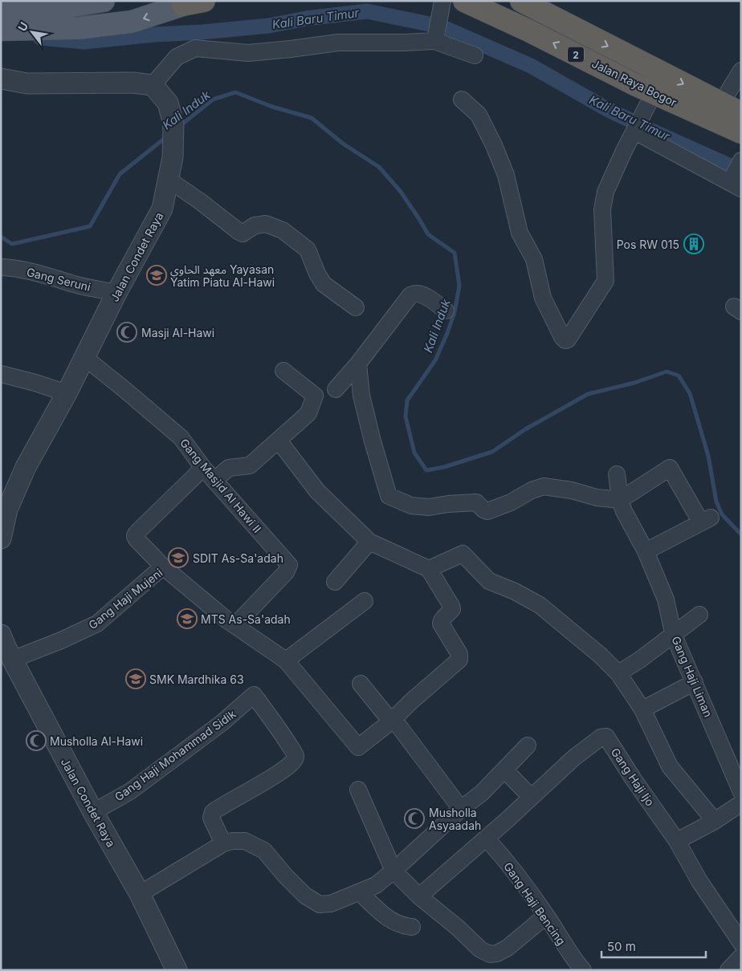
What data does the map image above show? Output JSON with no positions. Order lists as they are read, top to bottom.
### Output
{
  "streets": {
    "highway": ["2", "Jalan Raya Bogor"],
    "street": [
      "Jalan Condet Raya",
      "Gang Seruni",
      "Gang Masjid Al Hawi II",
      "Gang Haji Mujeni",
      "Gang Haji Liman",
      "Gang Haji Mohammad Sidik",
      "Gang Haji Ijo",
      "Gang Haji Bencing"
    ]
  },
  "crossings": [
    ["Jalan Condet Raya", "Gang Seruni"],
    ["Jalan Condet Raya", "Gang Masjid Al Hawi II"],
    ["Jalan Condet Raya", "Gang Haji Mujeni"],
    ["Jalan Condet Raya", "Gang Haji Mohammad Sidik"],
    ["Gang Masjid Al Hawi II", "Gang Haji Mujeni"],
    ["Gang Haji Ijo", "Gang Haji Bencing"]
  ],
  "water": ["Kali Baru Timur", "Kali Induk"],
  "places": {
    "building": ["Pos RW 015"],
    "school or university": [
      "معهد الحاوي Yayasan Yatim Piatu Al-Hawi",
      "SDIT As-Sa'adah",
      "MTS As-Sa'adah",
      "SMK Mardhika 63"
    ],
    "mosque": ["Masji Al-Hawi", "Musholla Al-Hawi", "Musholla Asyaadah"]
  },
  "scale_bar": "50 m",
  "north": "top left"
}
